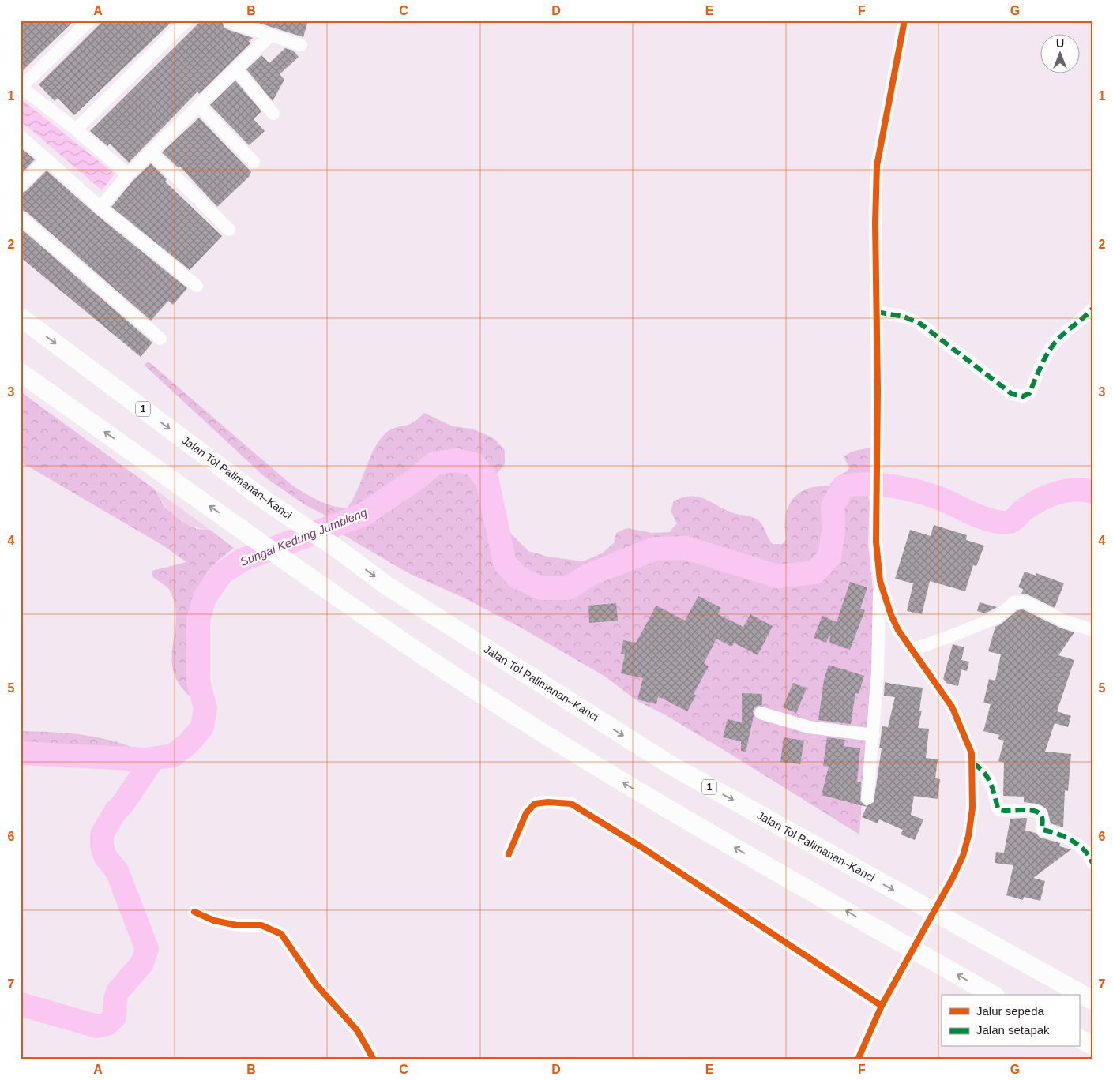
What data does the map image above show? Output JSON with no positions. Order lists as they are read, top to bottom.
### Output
{
  "streets": {
    "highway": ["1", "Jalan Tol Palimanan–Kanci"]
  },
  "water": ["Sungai Kedung Jumbleng"],
  "legend": ["Jalur sepeda", "Jalan setapak"],
  "north": "top",
  "grid": {
    "columns": [
      "A",
      "B",
      "C",
      "D",
      "E",
      "F",
      "G"
    ],
    "rows": [
      "1",
      "2",
      "3",
      "4",
      "5",
      "6",
      "7"
    ]
  }
}
